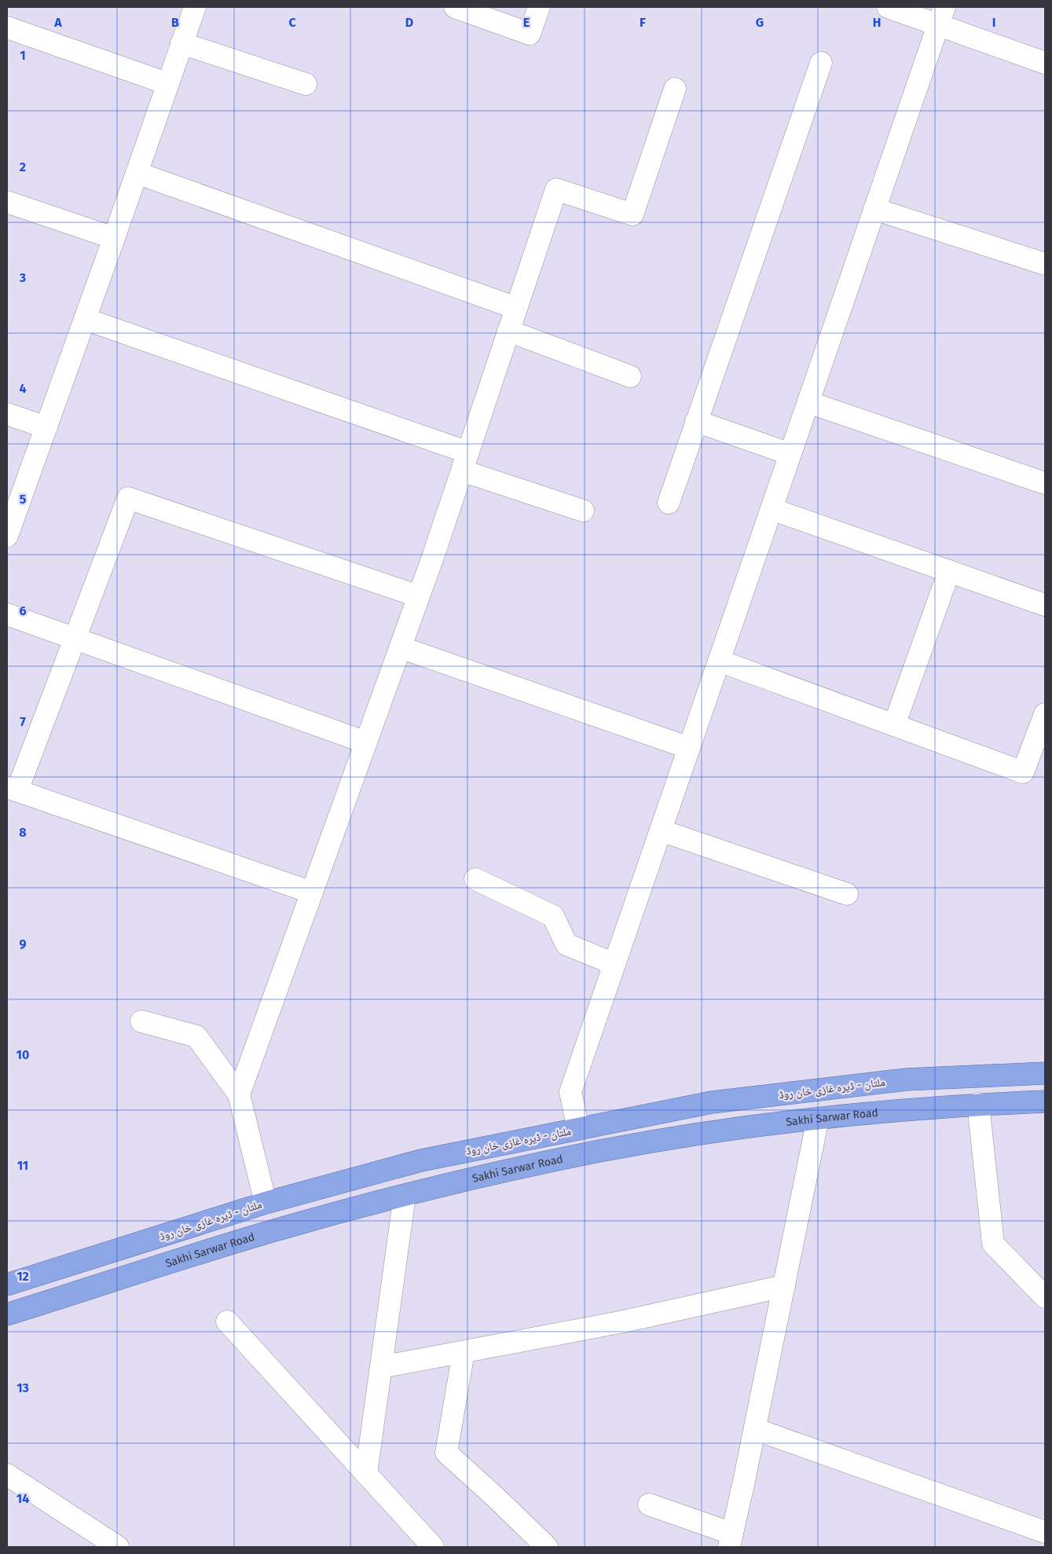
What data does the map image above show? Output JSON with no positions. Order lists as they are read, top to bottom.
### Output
{
  "streets": {
    "highway": ["ملتان - ڈیرہ غازی خان روڈ", "Sakhi Sarwar Road"]
  },
  "grid": {
    "columns": [
      "A",
      "B",
      "C",
      "D",
      "E",
      "F",
      "G",
      "H",
      "I"
    ],
    "rows": [
      "1",
      "2",
      "3",
      "4",
      "5",
      "6",
      "7",
      "8",
      "9",
      "10",
      "11",
      "12",
      "13",
      "14"
    ]
  }
}
